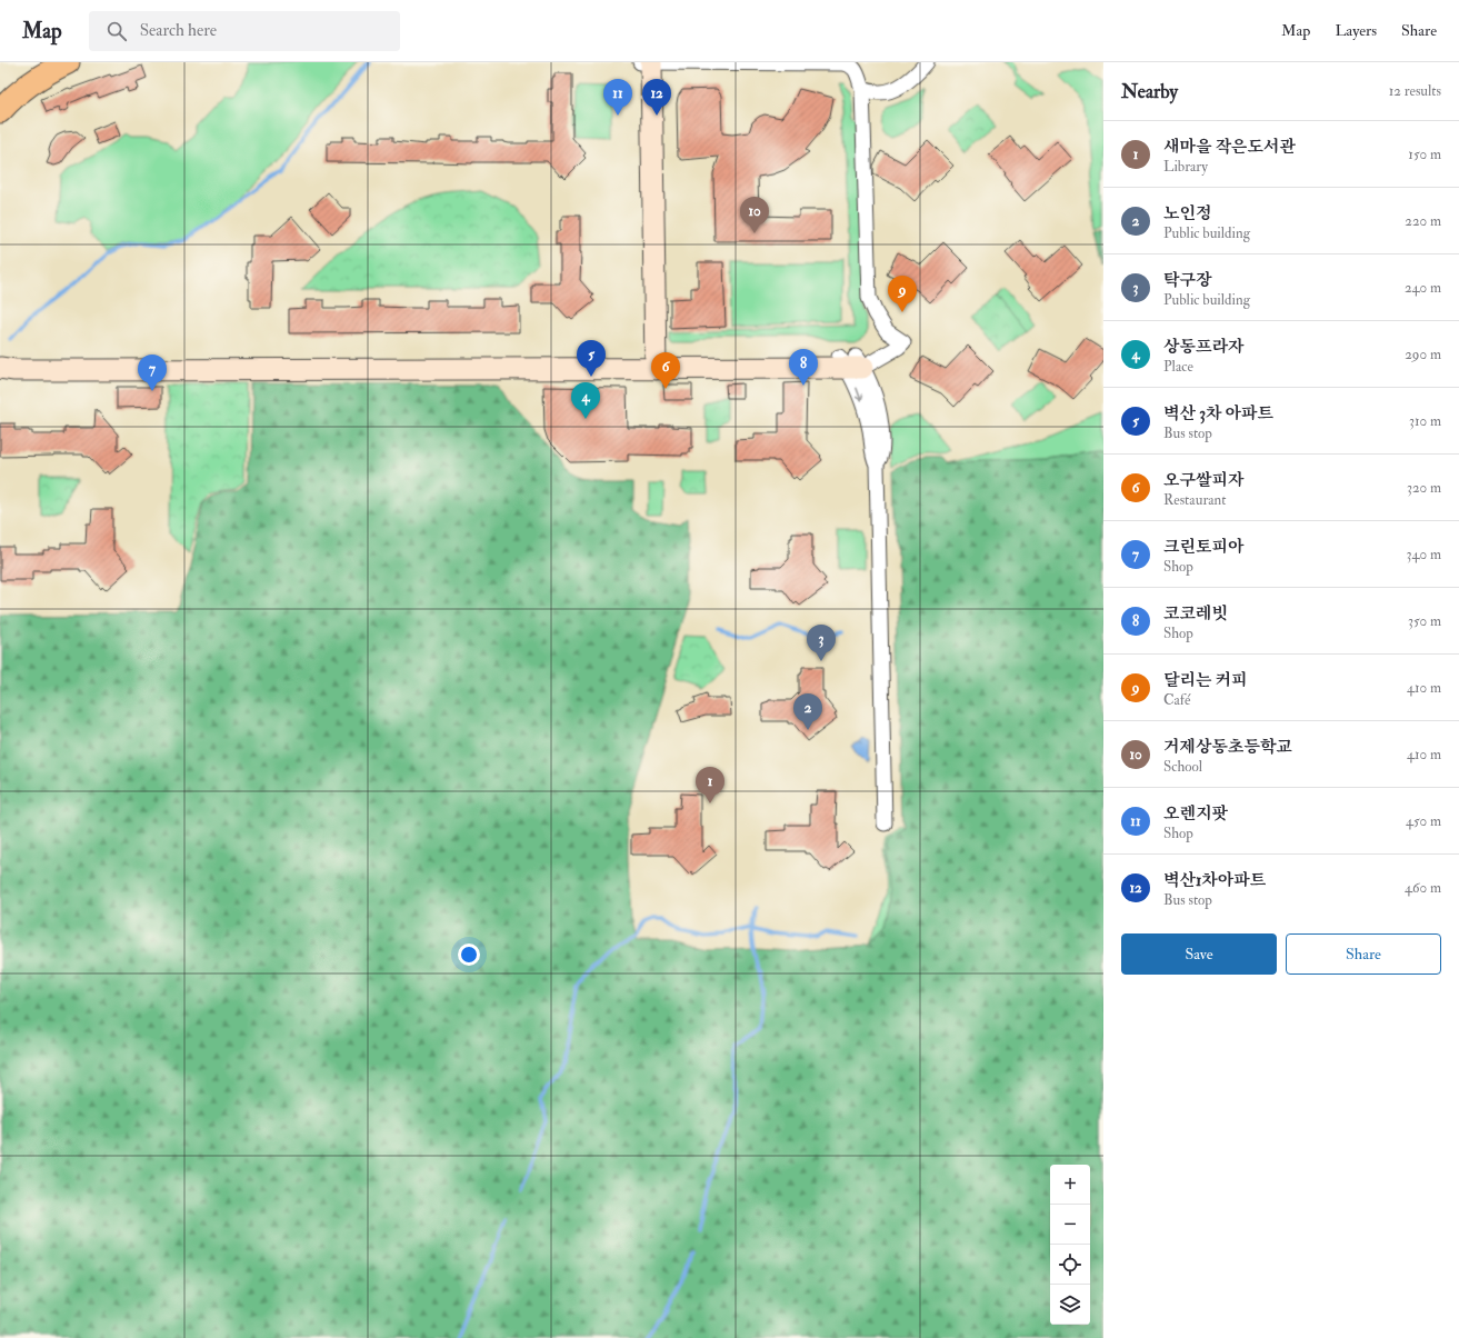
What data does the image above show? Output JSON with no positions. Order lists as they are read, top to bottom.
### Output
{
  "page": {
    "header": "Map",
    "search": "Search here",
    "nav": ["Map", "Layers", "Share"],
    "heading": ["Nearby", "12 results"],
    "pins": [
      "11",
      "12",
      "10",
      "9",
      "5",
      "8",
      "6",
      "7",
      "4",
      "3",
      "2",
      "1"
    ],
    "list": [
      {
        "mark": "1",
        "name": "새마을 작은도서관",
        "note": "Library",
        "value": "150 m"
      },
      {
        "mark": "2",
        "name": "노인정",
        "note": "Public building",
        "value": "220 m"
      },
      {
        "mark": "3",
        "name": "탁구장",
        "note": "Public building",
        "value": "240 m"
      },
      {
        "mark": "4",
        "name": "상동프라자",
        "note": "Place",
        "value": "290 m"
      },
      {
        "mark": "5",
        "name": "벽산 3차 아파트",
        "note": "Bus stop",
        "value": "310 m"
      },
      {
        "mark": "6",
        "name": "오구쌀피자",
        "note": "Restaurant",
        "value": "320 m"
      },
      {
        "mark": "7",
        "name": "크린토피아",
        "note": "Shop",
        "value": "340 m"
      },
      {
        "mark": "8",
        "name": "코코레빗",
        "note": "Shop",
        "value": "350 m"
      },
      {
        "mark": "9",
        "name": "달리는 커피",
        "note": "Café",
        "value": "410 m"
      },
      {
        "mark": "10",
        "name": "거제상동초등학교",
        "note": "School",
        "value": "410 m"
      },
      {
        "mark": "11",
        "name": "오렌지팟",
        "note": "Shop",
        "value": "450 m"
      },
      {
        "mark": "12",
        "name": "벽산1차아파트",
        "note": "Bus stop",
        "value": "460 m"
      }
    ],
    "buttons": ["Save", "Share"],
    "map_buttons": ["+", "−"]
  }
}
